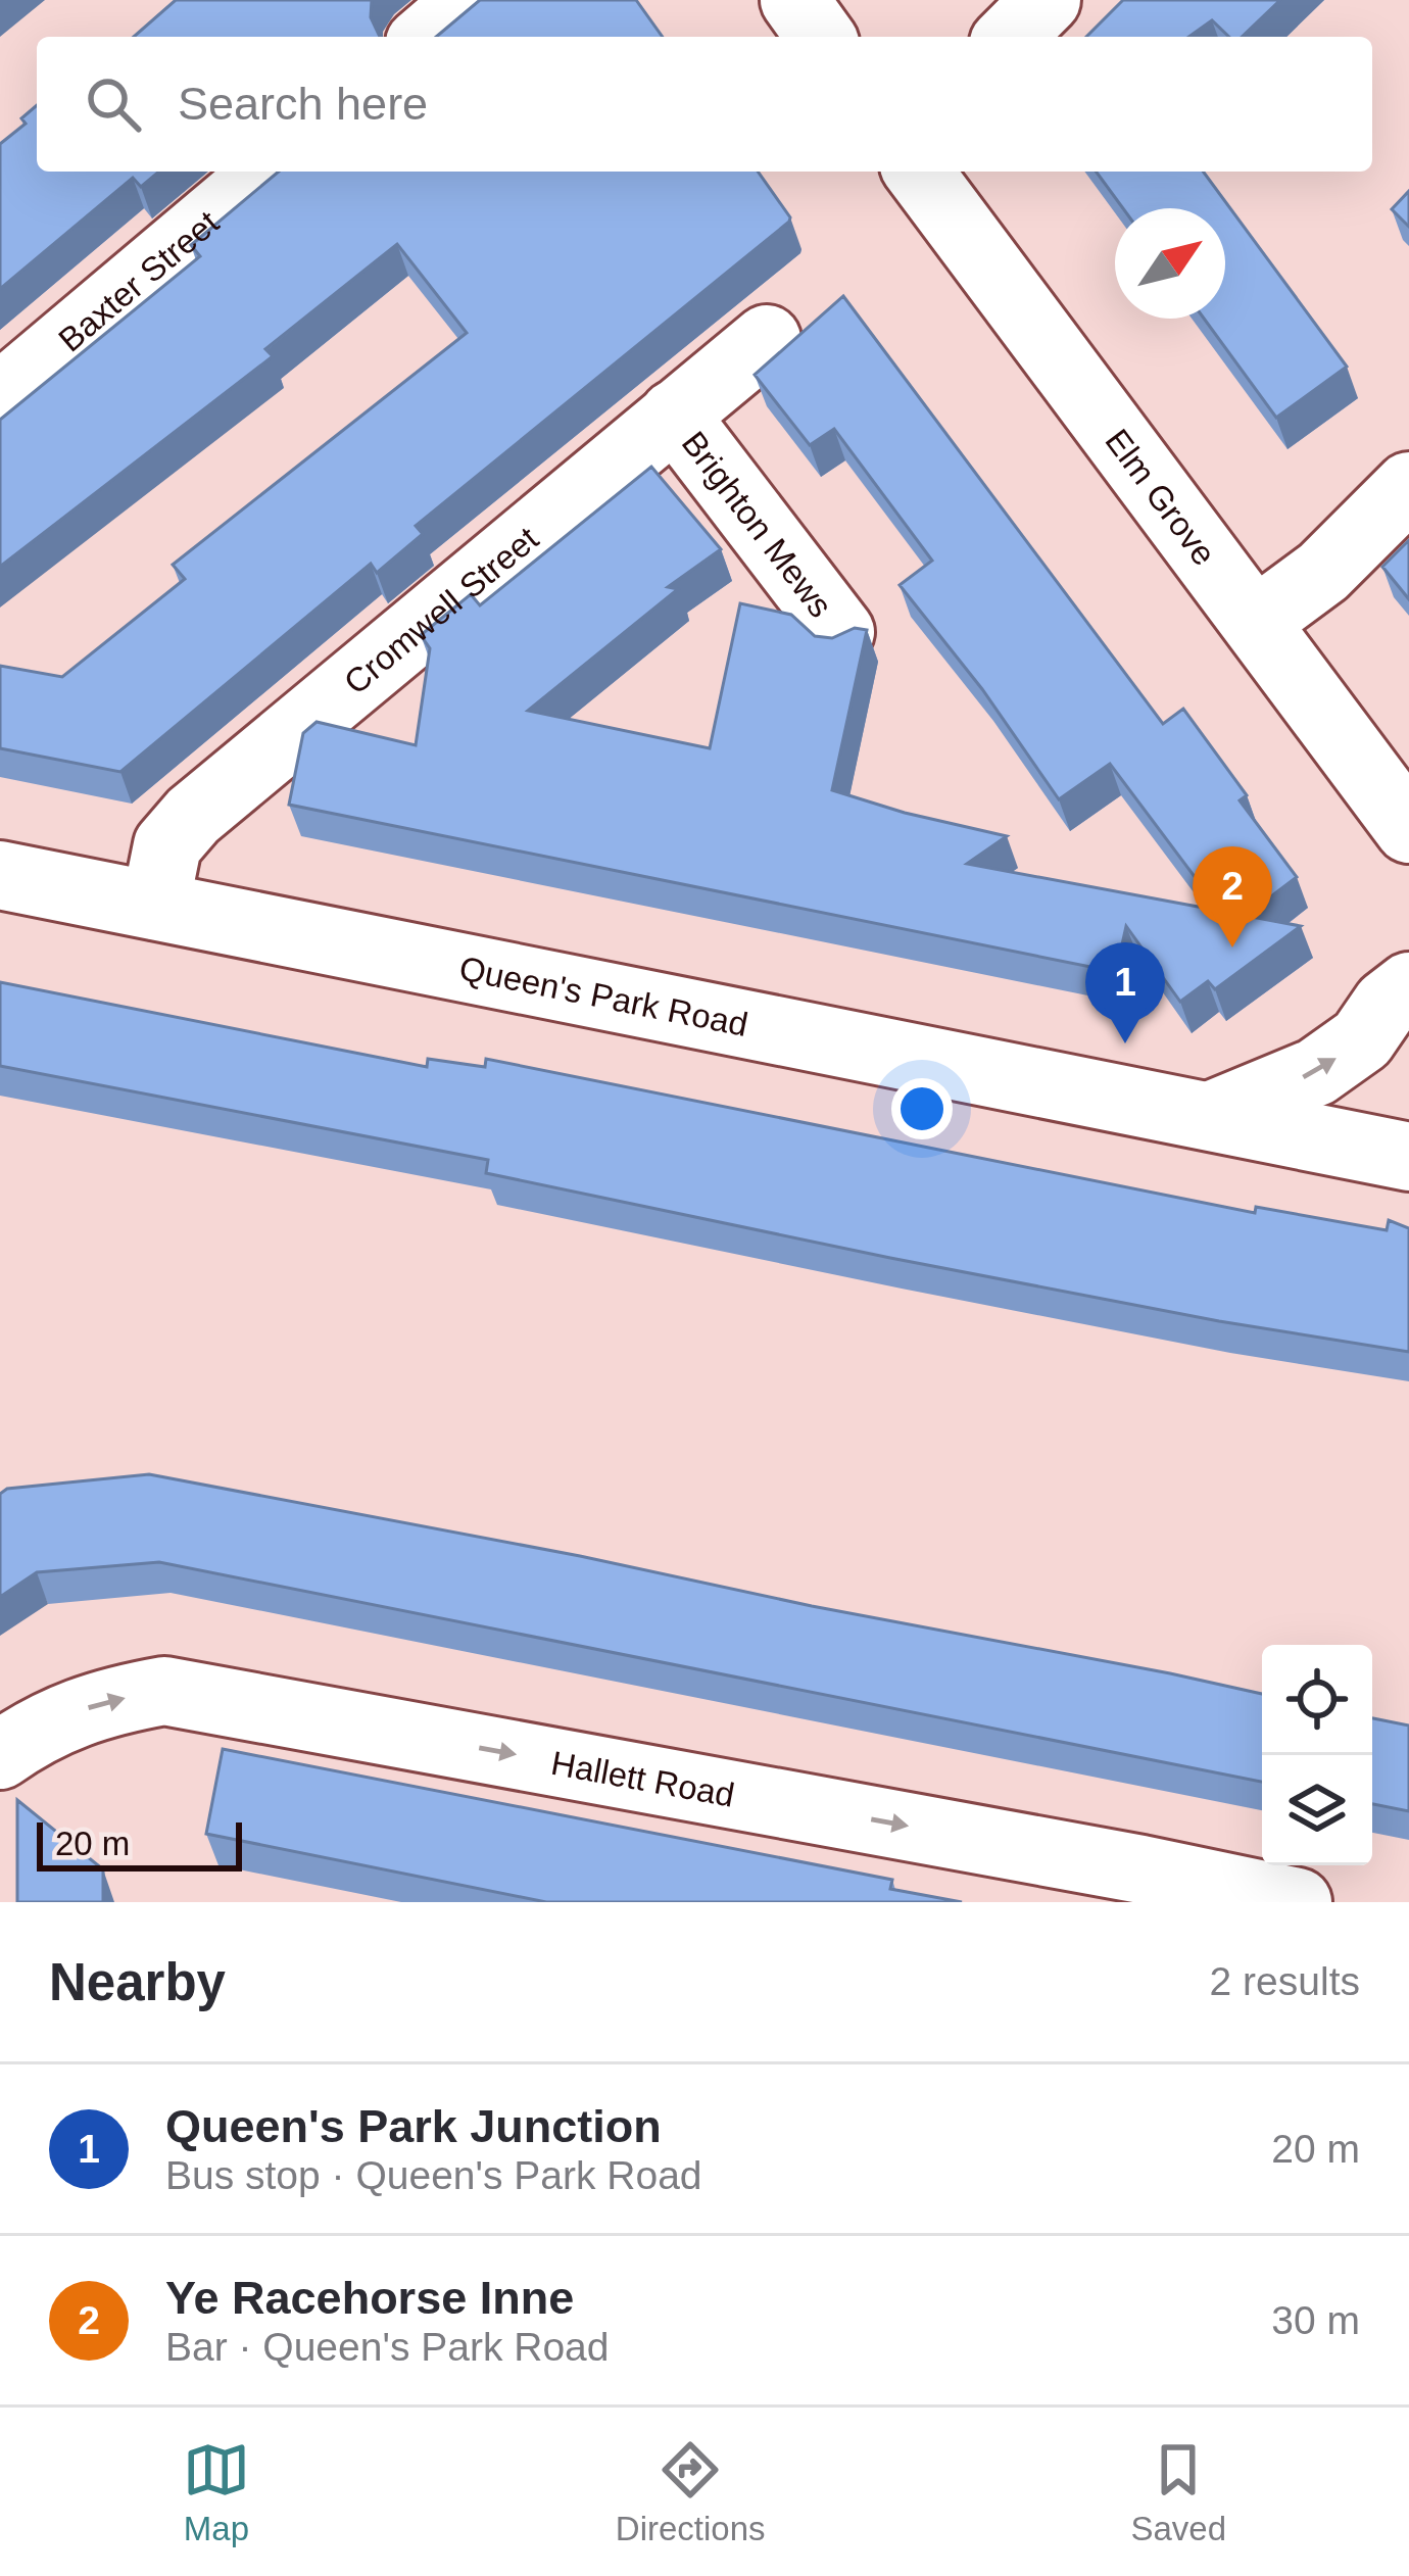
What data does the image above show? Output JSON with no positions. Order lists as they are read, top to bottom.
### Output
{
  "streets": {
    "street": [
      "Baxter Street",
      "Elm Grove",
      "Brighton Mews",
      "Cromwell Street",
      "Queen's Park Road",
      "Hallett Road"
    ]
  },
  "crossings": [
    ["Brighton Mews", "Cromwell Street"],
    ["Cromwell Street", "Queen's Park Road"]
  ],
  "one_way": ["Hallett Road"],
  "scale_bar": "20 m",
  "north": "top right",
  "page": {
    "search": "Search here",
    "pins": ["2", "1"],
    "scale": "20 m",
    "heading": ["Nearby", "2 results"],
    "list": [
      {
        "mark": "1",
        "name": "Queen's Park Junction",
        "note": "Bus stop · Queen's Park Road",
        "value": "20 m"
      },
      {
        "mark": "2",
        "name": "Ye Racehorse Inne",
        "note": "Bar · Queen's Park Road",
        "value": "30 m"
      }
    ],
    "nav": ["Map", "Directions", "Saved"]
  }
}
